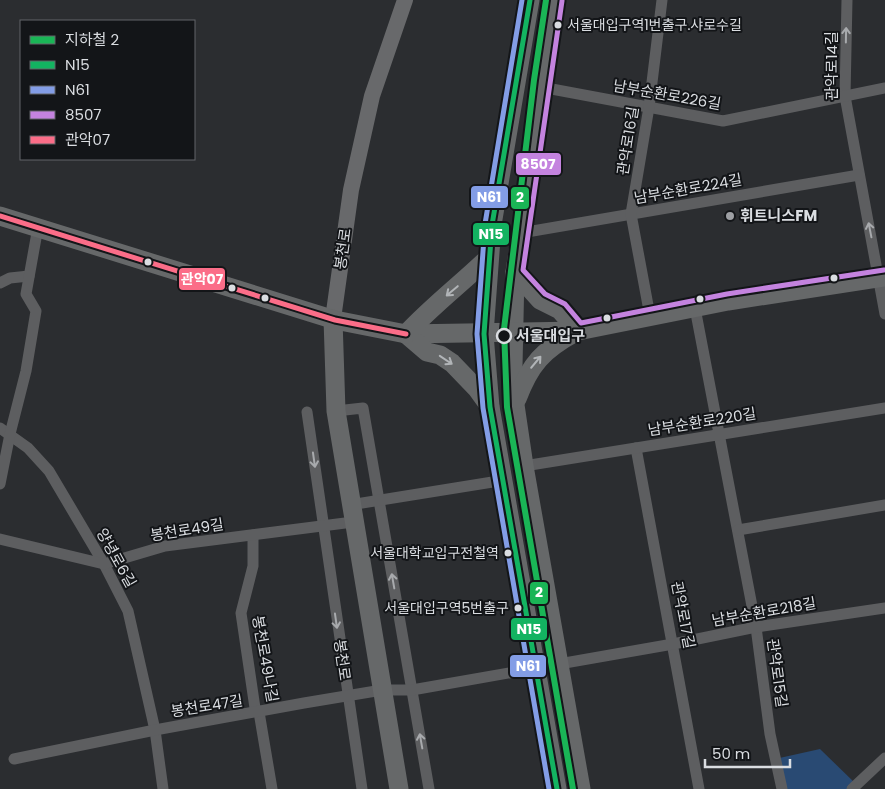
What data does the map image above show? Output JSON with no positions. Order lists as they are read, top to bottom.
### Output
{
  "streets": {
    "main road": ["봉천로"],
    "street": [
      "관악로14길",
      "남부순환로226길",
      "관악로16길",
      "남부순환로224길",
      "남부순환로220길",
      "봉천로49길",
      "양녕로6길",
      "남부순환로218길",
      "관악로17길",
      "봉천로49나길",
      "관악로15길",
      "봉천로47길"
    ]
  },
  "crossings": [
    ["관악로14길", "남부순환로226길"],
    ["관악로14길", "남부순환로224길"],
    ["남부순환로226길", "관악로16길"],
    ["관악로16길", "남부순환로224길"],
    ["봉천로", "봉천로49길"],
    ["봉천로", "봉천로47길"],
    ["남부순환로220길", "관악로17길"],
    ["남부순환로220길", "관악로15길"],
    ["봉천로49길", "양녕로6길"],
    ["봉천로49길", "봉천로49나길"],
    ["양녕로6길", "봉천로47길"],
    ["남부순환로218길", "관악로17길"],
    ["남부순환로218길", "관악로15길"],
    ["봉천로49나길", "봉천로47길"]
  ],
  "one_way": ["관악로14길"],
  "places": [
    "서울대입구역1번출구.샤로수길",
    "휘트니스FM",
    "서울대입구",
    "서울대학교입구전철역",
    "서울대입구역5번출구"
  ],
  "lines": [
    "metro line 2",
    "transit line N15",
    "transit line N61",
    "transit line 8507",
    "transit line 관악07"
  ],
  "legend": [
    "지하철 2",
    "N15",
    "N61",
    "8507",
    "관악07"
  ],
  "scale_bar": "50 m"
}
